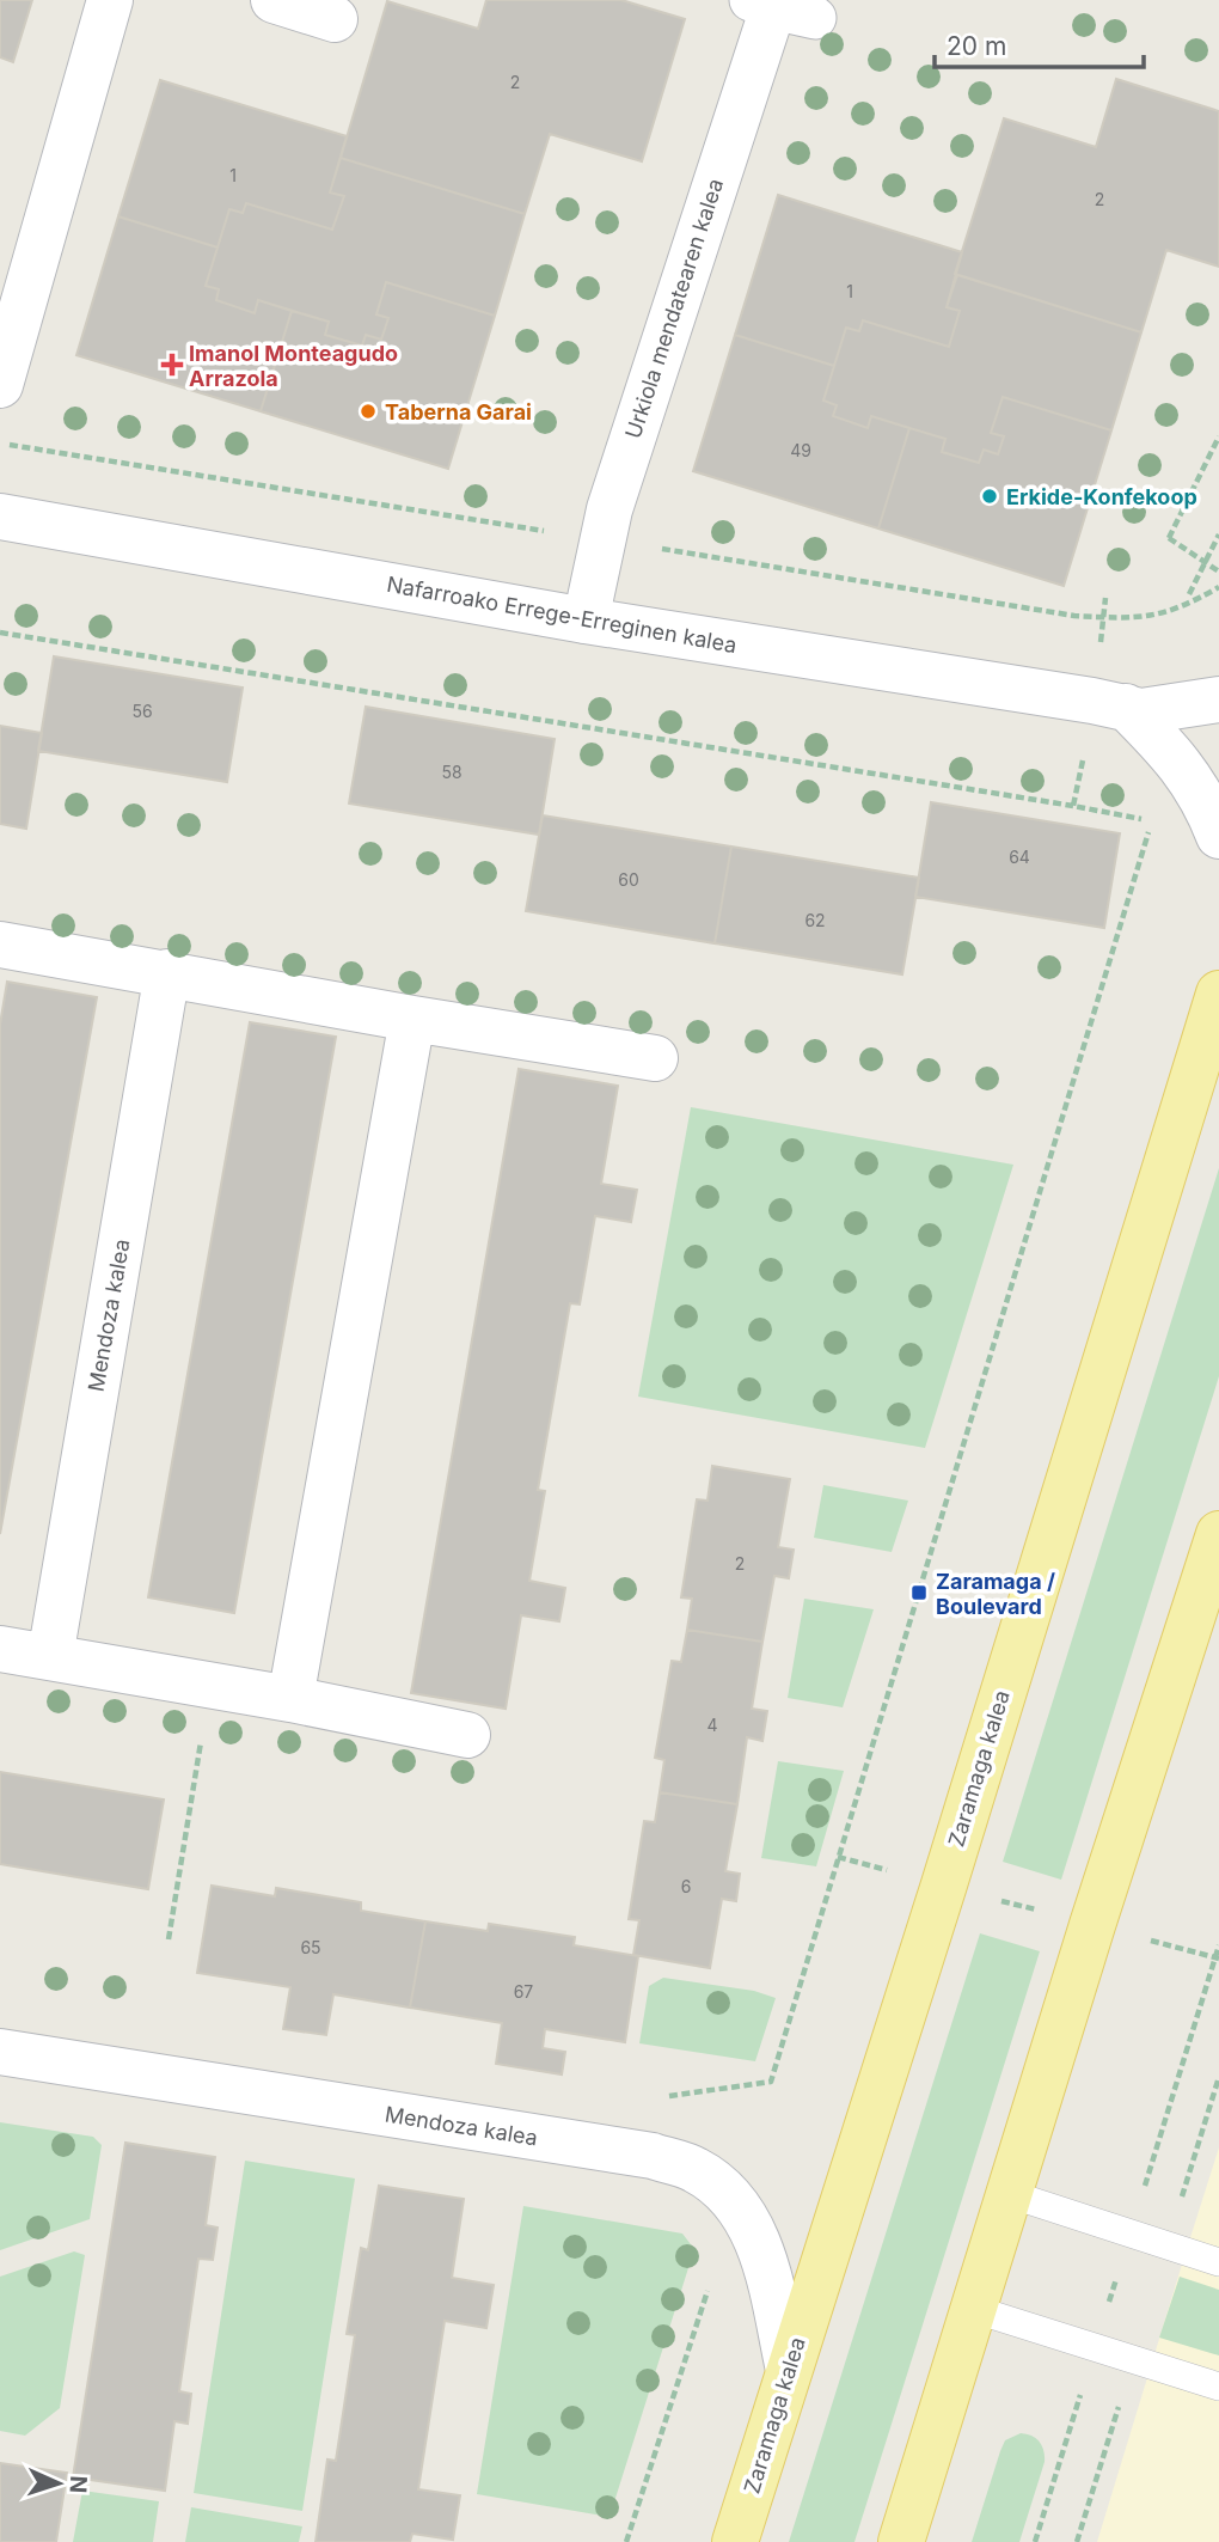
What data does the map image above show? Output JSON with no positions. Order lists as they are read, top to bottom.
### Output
{
  "streets": {
    "main road": ["Zaramaga kalea"],
    "street": ["Urkiola mendatearen kalea", "Nafarroako Errege-Erreginen kalea", "Mendoza kalea"]
  },
  "crossings": [
    ["Urkiola mendatearen kalea", "Nafarroako Errege-Erreginen kalea"],
    ["Mendoza kalea", "Zaramaga kalea"]
  ],
  "places": {
    "health": ["Imanol Monteagudo Arrazola"],
    "other": ["Taberna Garai", "Erkide-Konfekoop"],
    "transit": ["Zaramaga / Boulevard"]
  },
  "house_numbers": [
    "2",
    "1",
    "2",
    "1",
    "49",
    "56",
    "58",
    "64",
    "60",
    "62",
    "2",
    "4",
    "6",
    "65",
    "67"
  ],
  "scale_bar": "20 m",
  "north": "right"
}
